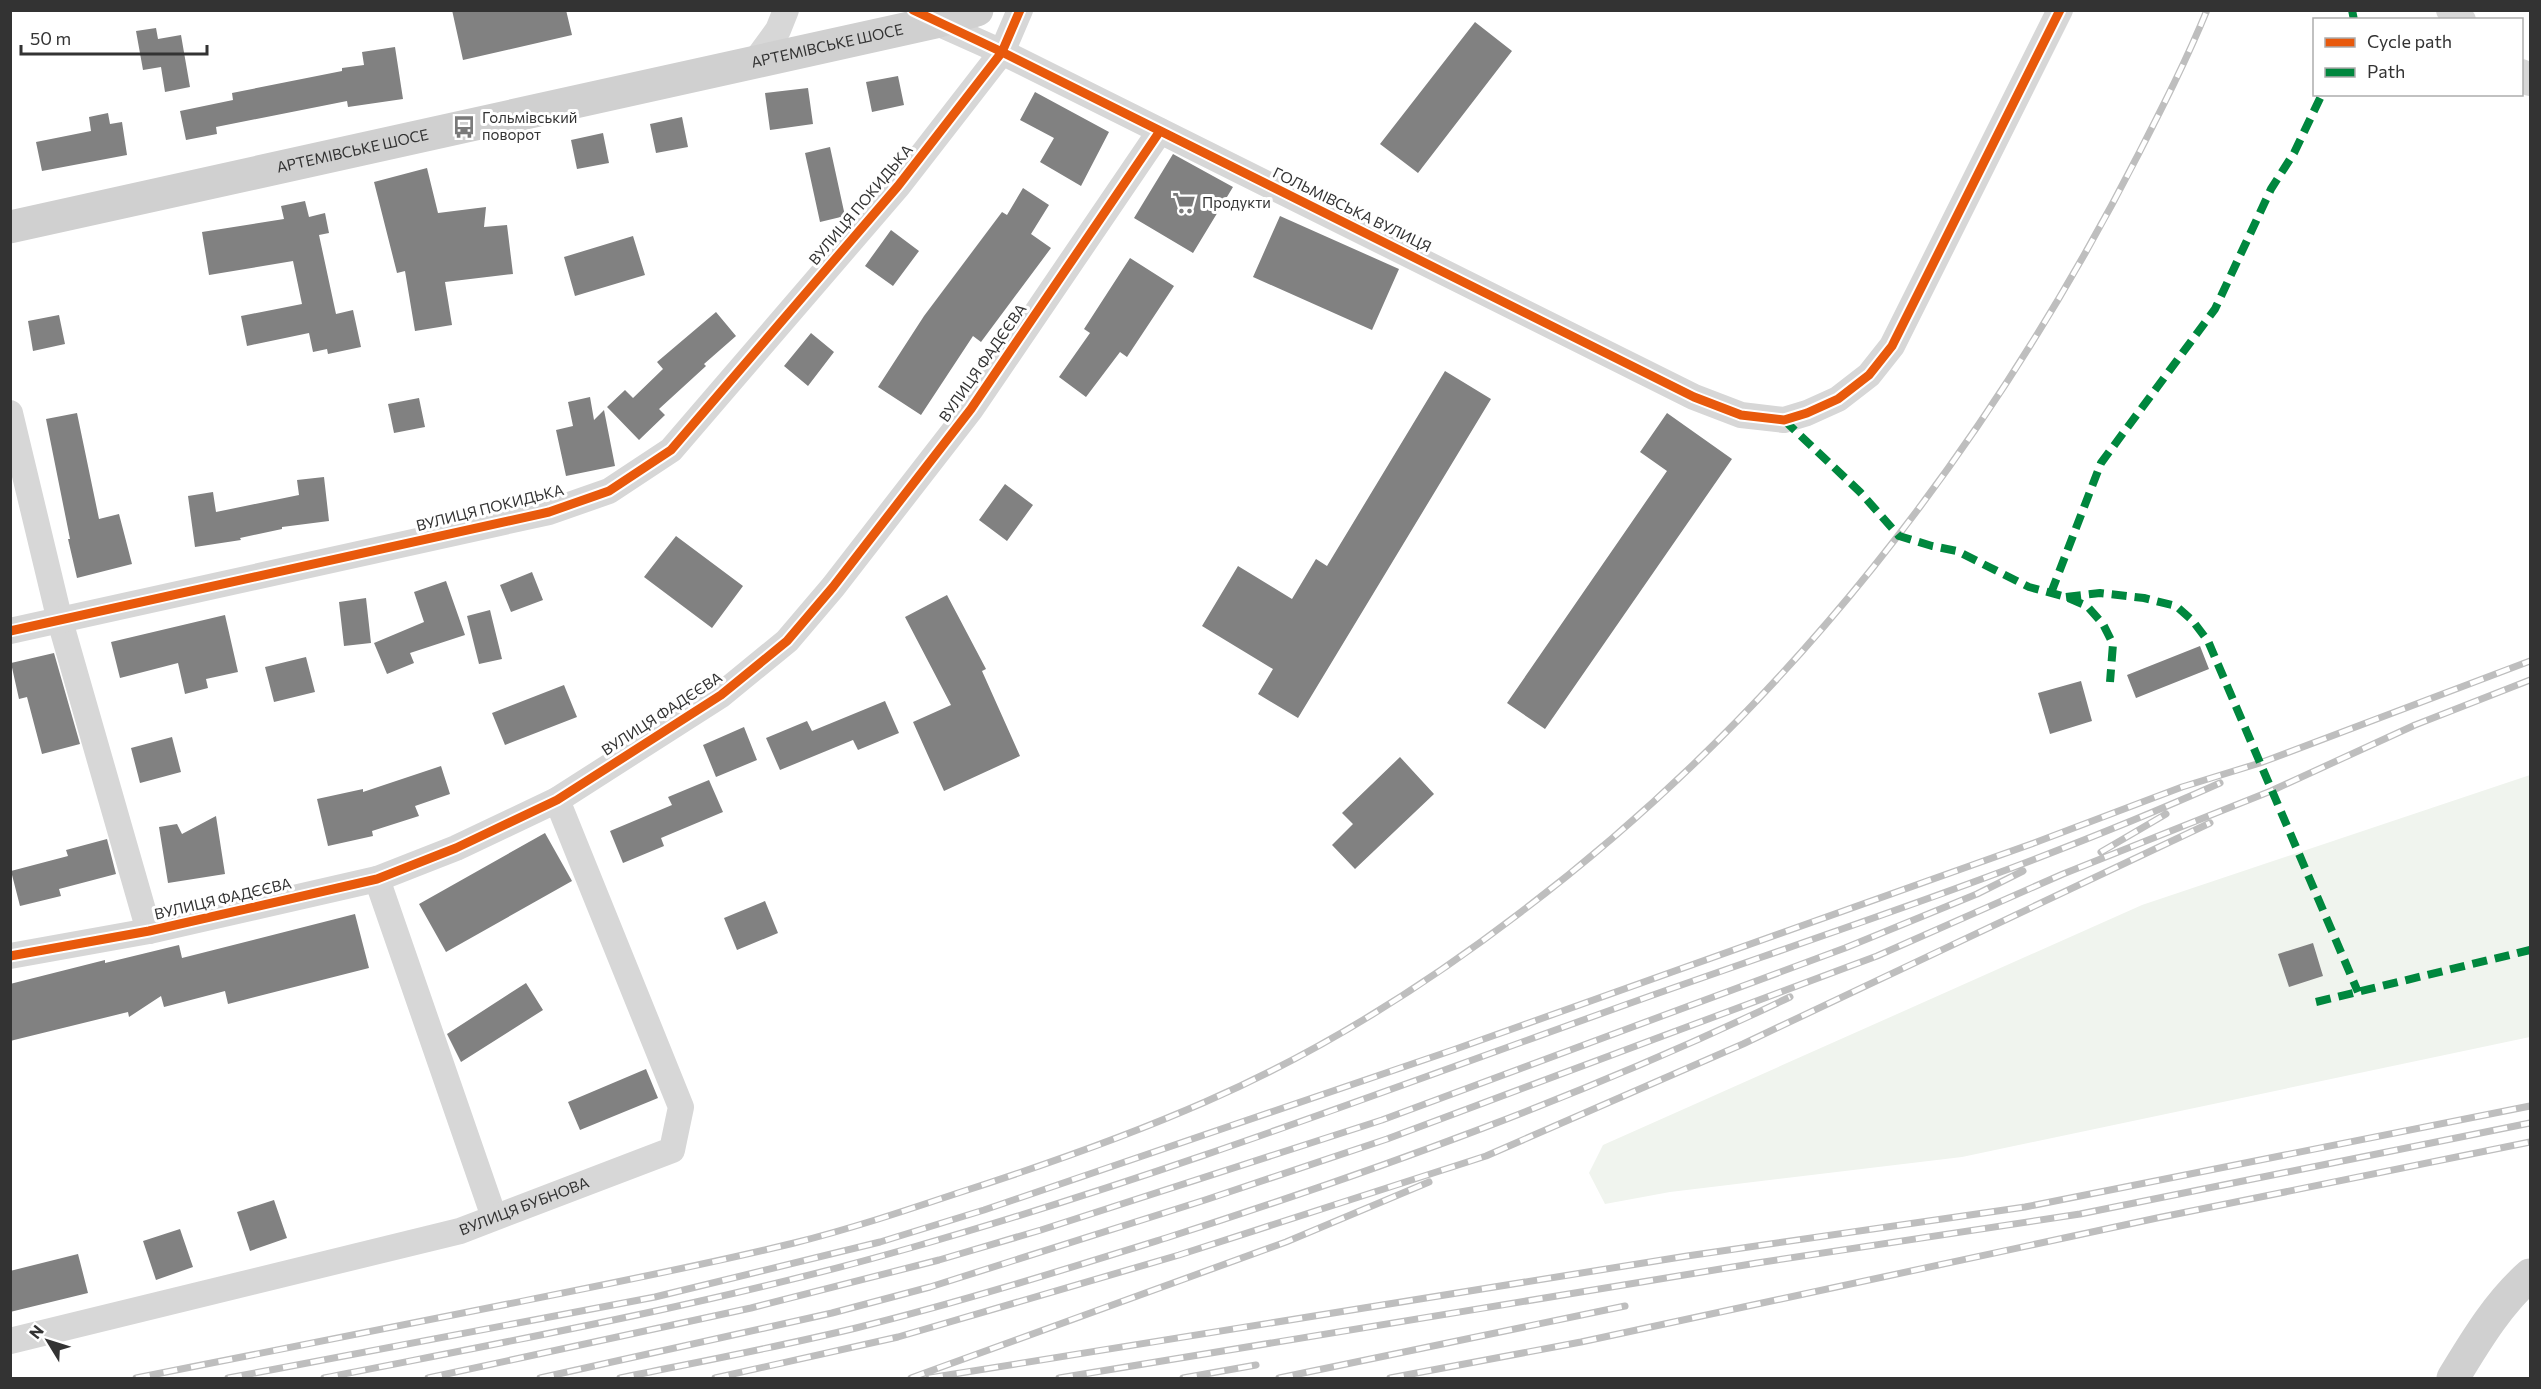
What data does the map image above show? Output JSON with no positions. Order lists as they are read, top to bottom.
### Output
{
  "streets": {
    "main road": ["АРТЕМІВСЬКЕ ШОСЕ"],
    "street": [
      "ВУЛИЦЯ ПОКИДЬКА",
      "ГОЛЬМІВСЬКА ВУЛИЦЯ",
      "ВУЛИЦЯ ФАДЄЄВА",
      "ВУЛИЦЯ БУБНОВА"
    ]
  },
  "crossings": [
    ["АРТЕМІВСЬКЕ ШОСЕ", "ГОЛЬМІВСЬКА ВУЛИЦЯ"],
    ["ВУЛИЦЯ ПОКИДЬКА", "ГОЛЬМІВСЬКА ВУЛИЦЯ"],
    ["ГОЛЬМІВСЬКА ВУЛИЦЯ", "ВУЛИЦЯ ФАДЄЄВА"],
    ["ВУЛИЦЯ ФАДЄЄВА", "ВУЛИЦЯ БУБНОВА"]
  ],
  "places": {
    "bus stop": ["Гольмівський поворот"],
    "supermarket": ["Продукти"]
  },
  "legend": ["Cycle path", "Path"],
  "scale_bar": "50 m",
  "north": "top left"
}
